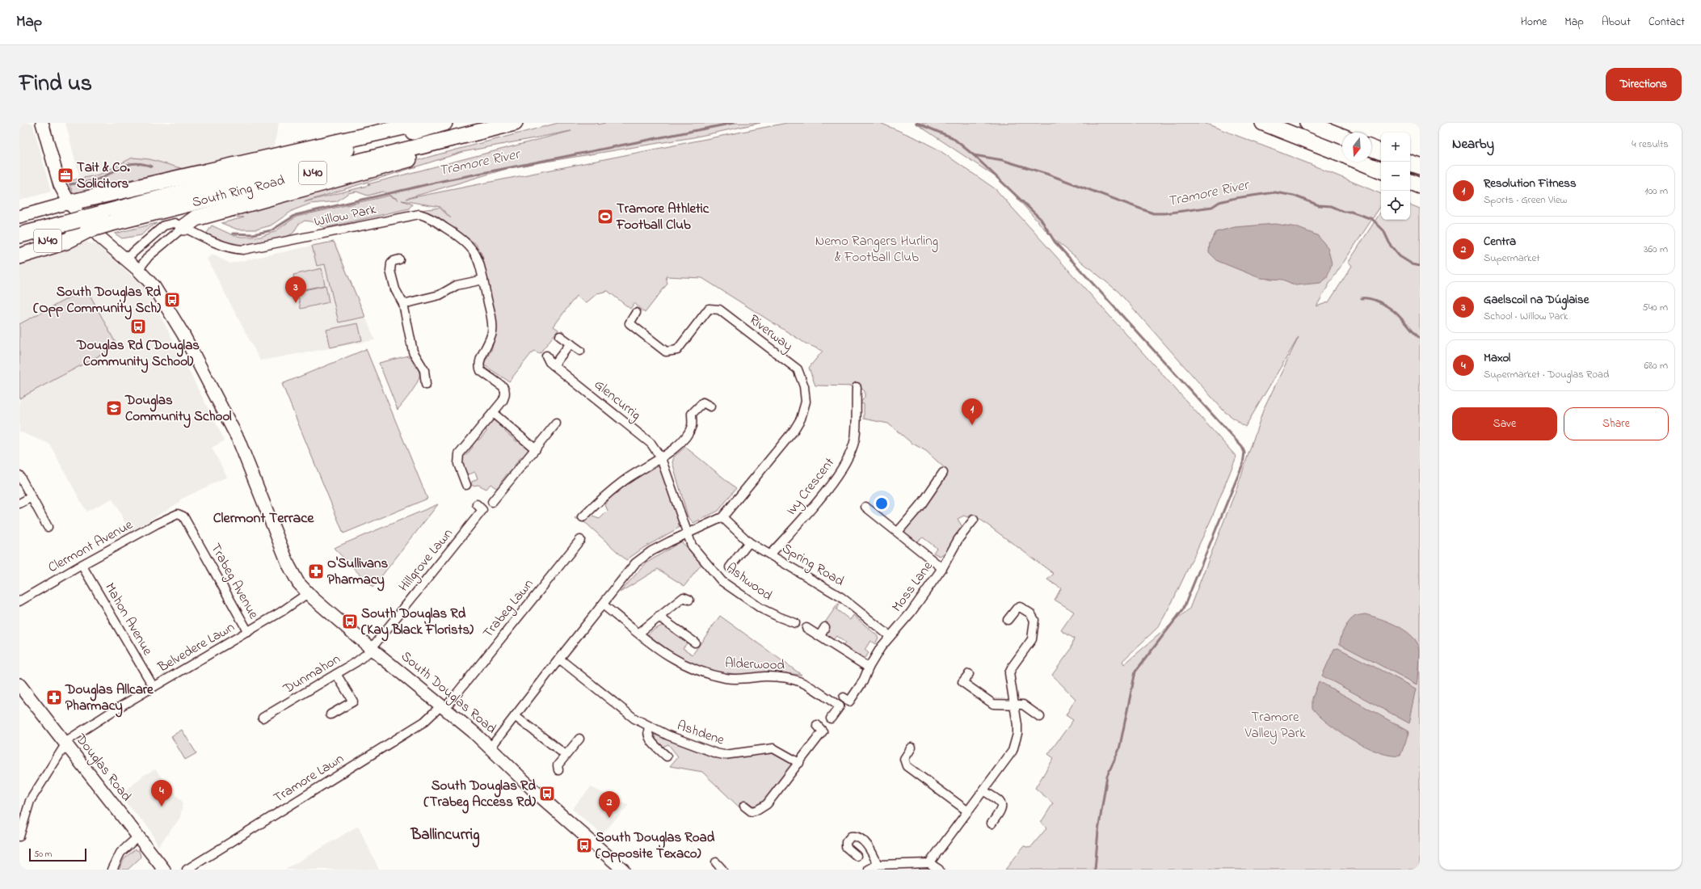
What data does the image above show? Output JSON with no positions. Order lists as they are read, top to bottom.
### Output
{
  "streets": {
    "highway": ["N40", "South Ring Road"],
    "main road": ["South Douglas Road", "Douglas Road"],
    "street": [
      "Willow Park",
      "Riverway",
      "Glencurrig",
      "Ivy Crescent",
      "Clermont Avenue",
      "Hillgrove Lawn",
      "Spring Road",
      "Trabeg Avenue",
      "Ashwood",
      "Moss Lane",
      "Trabeg Lawn",
      "Mahon Avenue",
      "Belvedere Lawn",
      "Alderwood",
      "Dunmahon",
      "Ashdene",
      "Tramore Lawn"
    ]
  },
  "crossings": [
    ["Willow Park", "South Douglas Road"],
    ["Riverway", "Spring Road"],
    ["Glencurrig", "Ashwood"],
    ["Ivy Crescent", "Spring Road"],
    ["Clermont Avenue", "Trabeg Avenue"],
    ["Clermont Avenue", "Mahon Avenue"],
    ["Hillgrove Lawn", "Dunmahon"],
    ["Hillgrove Lawn", "South Douglas Road"],
    ["Spring Road", "Moss Lane"],
    ["Trabeg Avenue", "Belvedere Lawn"],
    ["Trabeg Lawn", "South Douglas Road"],
    ["Trabeg Lawn", "Tramore Lawn"],
    ["Mahon Avenue", "Belvedere Lawn"],
    ["Belvedere Lawn", "South Douglas Road"],
    ["Belvedere Lawn", "Douglas Road"],
    ["Dunmahon", "South Douglas Road"],
    ["South Douglas Road", "Tramore Lawn"]
  ],
  "districts": ["Clermont Terrace", "Ballincurrig"],
  "water": ["Tramore River"],
  "parks": ["Nemo Rangers Hurling & Football Club", "Tramore Valley Park"],
  "places": {
    "office": ["Tait & Co. Solicitors"],
    "sports": ["Tramore Athletic Football Club"],
    "bus stop": [
      "South Douglas Rd (Opp Community Sch)",
      "Douglas Rd (Douglas Community School)",
      "South Douglas Rd (Kay Black Florists)",
      "South Douglas Rd (Trabeg Access Rd)",
      "South Douglas Road (Opposite Texaco)"
    ],
    "school or university": ["Douglas Community School"],
    "pharmacy": ["O'Sullivans Pharmacy", "Douglas Allcare Pharmacy"]
  },
  "scale_bar": "50 m",
  "north": "bottom",
  "page": {
    "header": "Map",
    "nav": [
      "Home",
      "Map",
      "About",
      "Contact"
    ],
    "title": "Find us",
    "buttons": [
      "Directions",
      ["Save", "Share"]
    ],
    "heading": ["Nearby", "4 results"],
    "map_buttons": ["+", "−"],
    "list": [
      {
        "mark": "1",
        "name": "Resolution Fitness",
        "note": "Sports · Green View",
        "value": "100 m"
      },
      {
        "mark": "2",
        "name": "Centra",
        "note": "Supermarket",
        "value": "360 m"
      },
      {
        "mark": "3",
        "name": "Gaelscoil na Dúglaise",
        "note": "School · Willow Park",
        "value": "540 m"
      },
      {
        "mark": "4",
        "name": "Maxol",
        "note": "Supermarket · Douglas Road",
        "value": "680 m"
      }
    ],
    "pins": [
      "3",
      "1",
      "4",
      "2"
    ],
    "scale": "50 m"
  }
}
